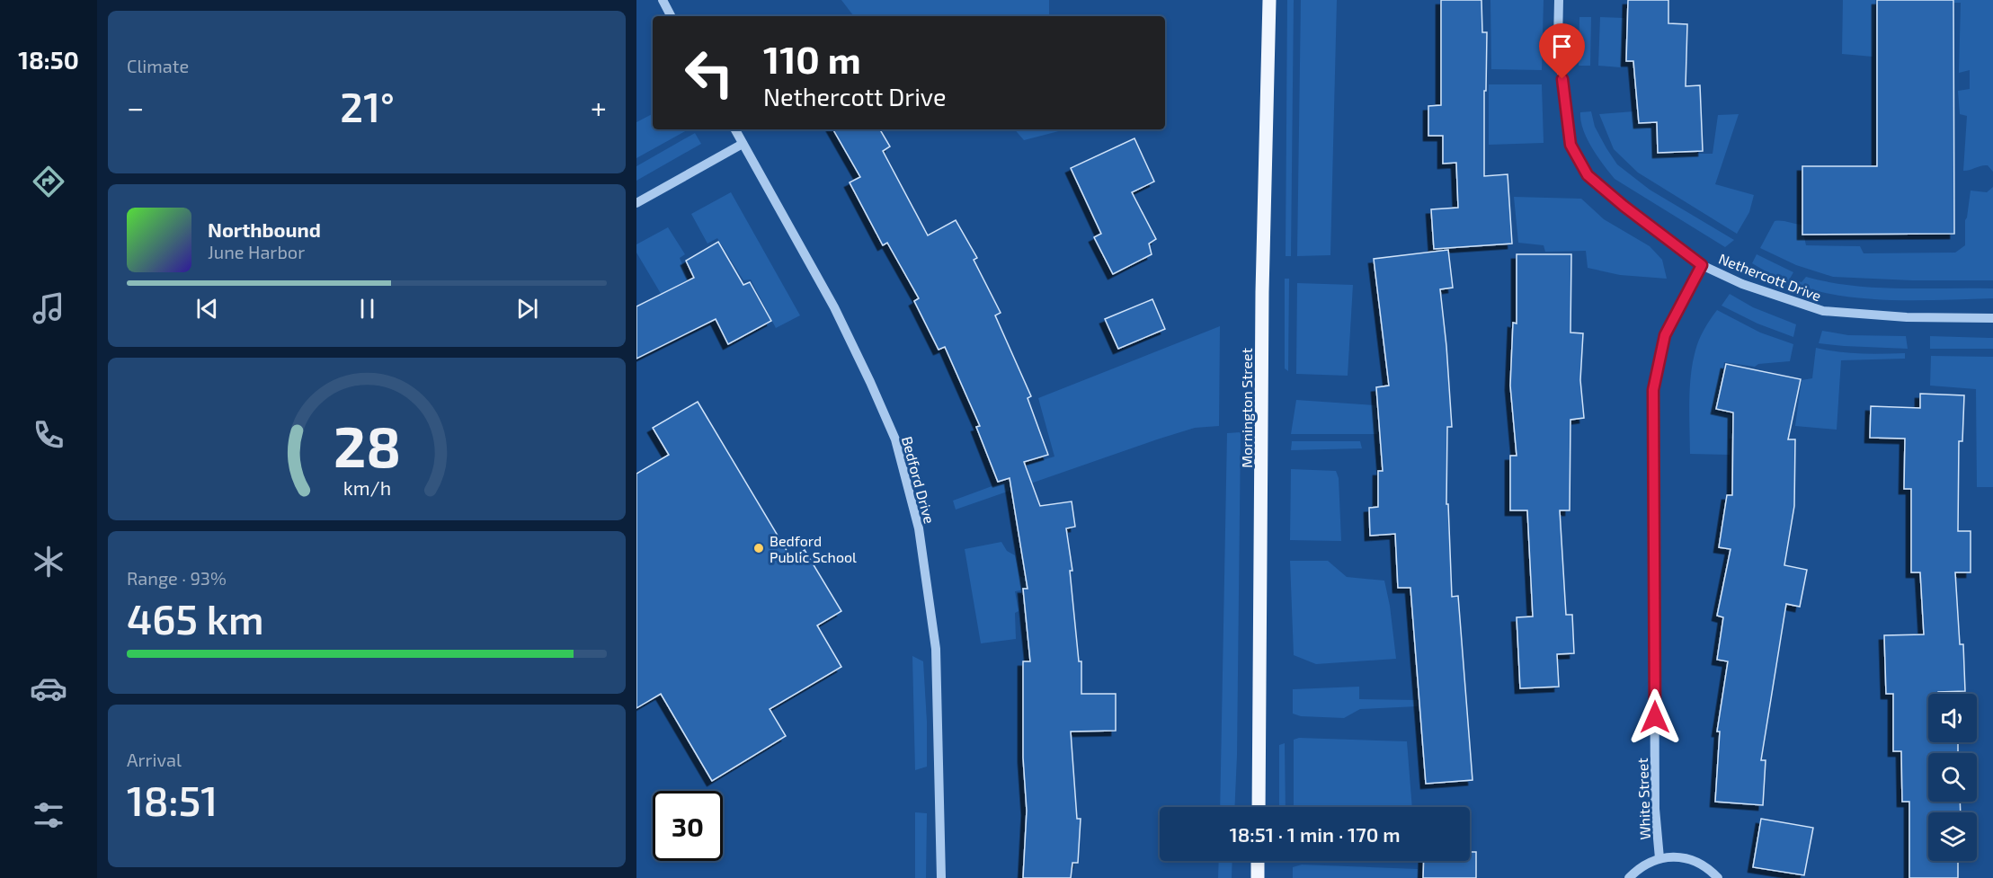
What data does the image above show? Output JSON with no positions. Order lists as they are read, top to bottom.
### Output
{
  "streets": {
    "main road": ["Mornington Street"],
    "street": ["Nethercott Drive", "Bedford Drive", "White Street"]
  },
  "crossings": [
    ["Nethercott Drive", "White Street"]
  ],
  "places": ["Bedford Public School"],
  "page": {
    "tabs": "18:50",
    "tile": [
      "Climate",
      ["Range · 93%", "465 km"],
      ["Arrival", "18:51"]
    ],
    "turn": ["110 m", "Nethercott Drive"],
    "heat": ["−", "21°", "+"],
    "song": ["Northbound", "June Harbor"],
    "limit": "30",
    "trip": "18:51 · 1 min · 170 m",
    "gauge": ["28", "km/h"]
  }
}
